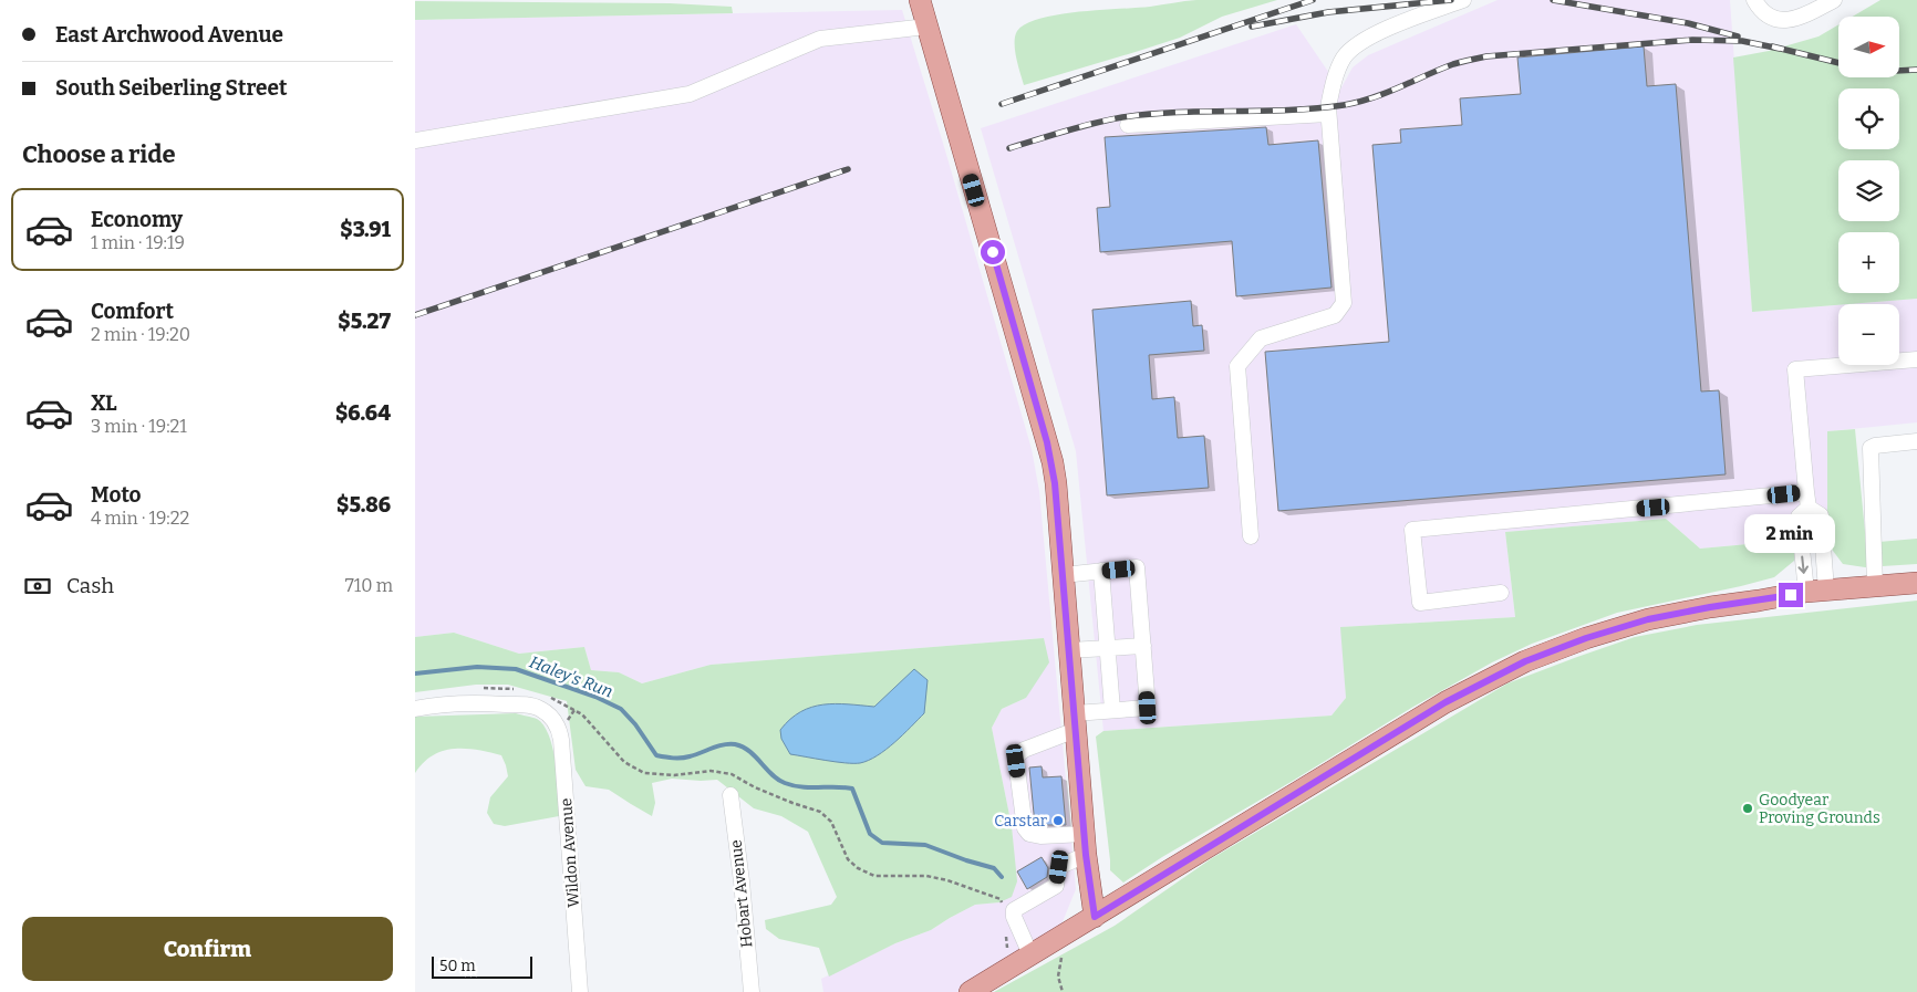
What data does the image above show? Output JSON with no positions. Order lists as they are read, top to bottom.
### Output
{
  "streets": {
    "street": ["Wildon Avenue", "Hobart Avenue"]
  },
  "water": ["Haley's Run"],
  "places": ["Goodyear Proving Grounds", "Carstar"],
  "scale_bar": "50 m",
  "north": "right",
  "page": {
    "banner": ["East Archwood Avenue", "South Seiberling Street"],
    "map_buttons": ["+", "−"],
    "heading": "Choose a ride",
    "list": [
      {
        "name": "Economy",
        "note": "1 min · 19:19",
        "value": "$3.91"
      },
      {
        "name": "Comfort",
        "note": "2 min · 19:20",
        "value": "$5.27"
      },
      {
        "name": "XL",
        "note": "3 min · 19:21",
        "value": "$6.64"
      },
      {
        "name": "Moto",
        "note": "4 min · 19:22",
        "value": "$5.86"
      }
    ],
    "bubble": "2 min",
    "pay": ["Cash", "710 m"],
    "buttons": "Confirm",
    "scale": "50 m"
  }
}
